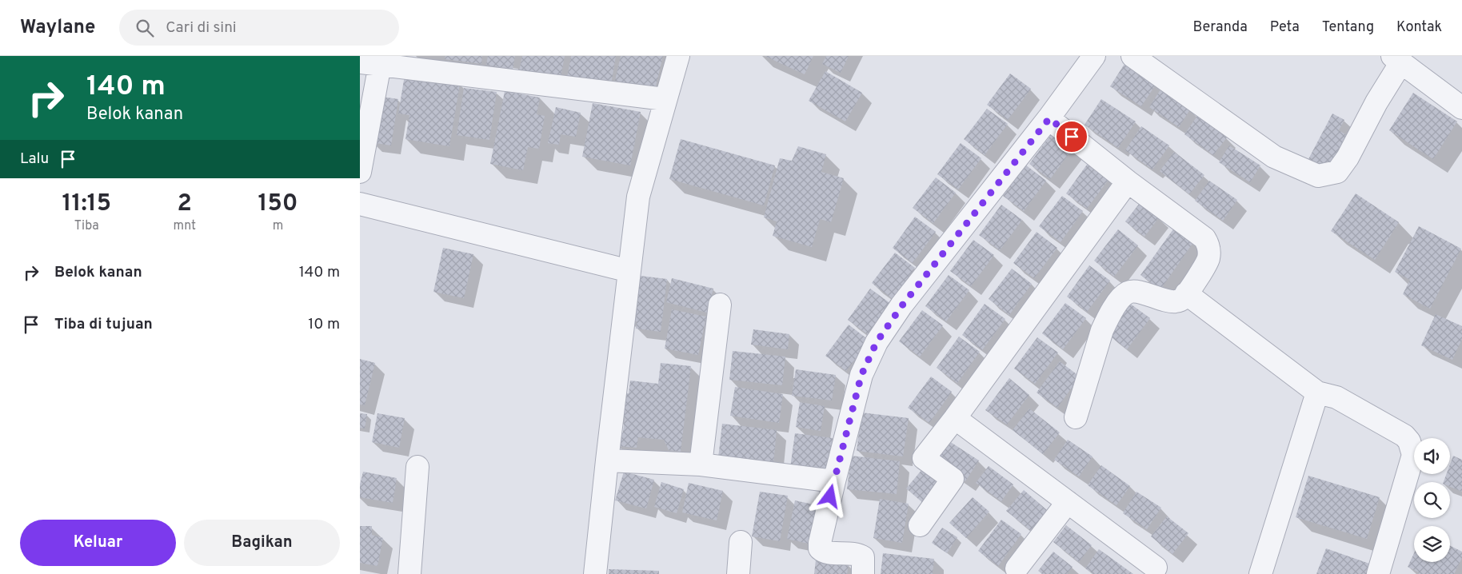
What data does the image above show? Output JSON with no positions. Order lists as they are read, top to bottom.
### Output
{
  "page": {
    "header": "Waylane",
    "search": "Cari di sini",
    "nav": [
      "Beranda",
      "Peta",
      "Tentang",
      "Kontak"
    ],
    "turn": ["140 m", "Belok kanan"],
    "then": "Lalu",
    "eta": [
      "11:15",
      "Tiba",
      "2",
      "mnt",
      "150",
      "m"
    ],
    "list": [
      {
        "name": "Belok kanan",
        "value": "140 m"
      },
      {
        "name": "Tiba di tujuan",
        "value": "10 m"
      }
    ],
    "buttons": ["Keluar", "Bagikan"]
  }
}
